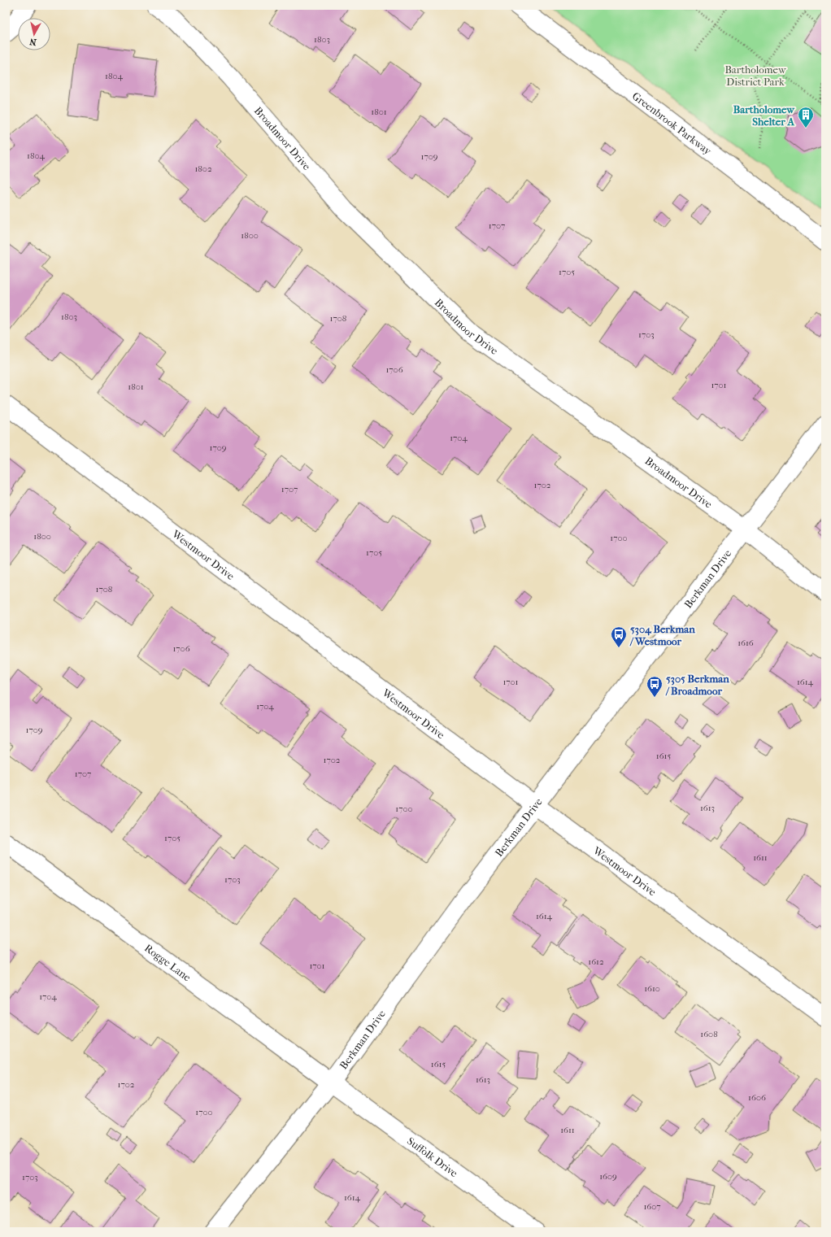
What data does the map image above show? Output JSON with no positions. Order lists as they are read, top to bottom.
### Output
{
  "streets": {
    "street": [
      "Greenbrook Parkway",
      "Broadmoor Drive",
      "Westmoor Drive",
      "Berkman Drive",
      "Rogge Lane",
      "Suffolk Drive"
    ]
  },
  "crossings": [
    ["Broadmoor Drive", "Berkman Drive"],
    ["Westmoor Drive", "Berkman Drive"],
    ["Berkman Drive", "Rogge Lane"],
    ["Berkman Drive", "Suffolk Drive"],
    ["Rogge Lane", "Suffolk Drive"]
  ],
  "parks": ["Bartholomew District Park"],
  "places": {
    "building": ["Bartholomew Shelter A"],
    "bus stop": ["5304 Berkman / Westmoor", "5305 Berkman / Broadmoor"]
  },
  "house_numbers": [
    "1803",
    "1804",
    "1801",
    "1804",
    "1709",
    "1802",
    "1707",
    "1800",
    "1705",
    "1803",
    "1708",
    "1703",
    "1706",
    "1701",
    "1801",
    "1704",
    "1709",
    "1702",
    "1707",
    "1800",
    "1700",
    "1705",
    "1708",
    "1616",
    "1706",
    "1701",
    "1614",
    "1704",
    "1709",
    "1615",
    "1702",
    "1707",
    "1613",
    "1700",
    "1705",
    "1611",
    "1703",
    "1614",
    "1612",
    "1701",
    "1610",
    "1704",
    "1608",
    "1615",
    "1613",
    "1702",
    "1606",
    "1700",
    "1611",
    "1609",
    "1703",
    "1614",
    "1607"
  ],
  "north": "bottom"
}
